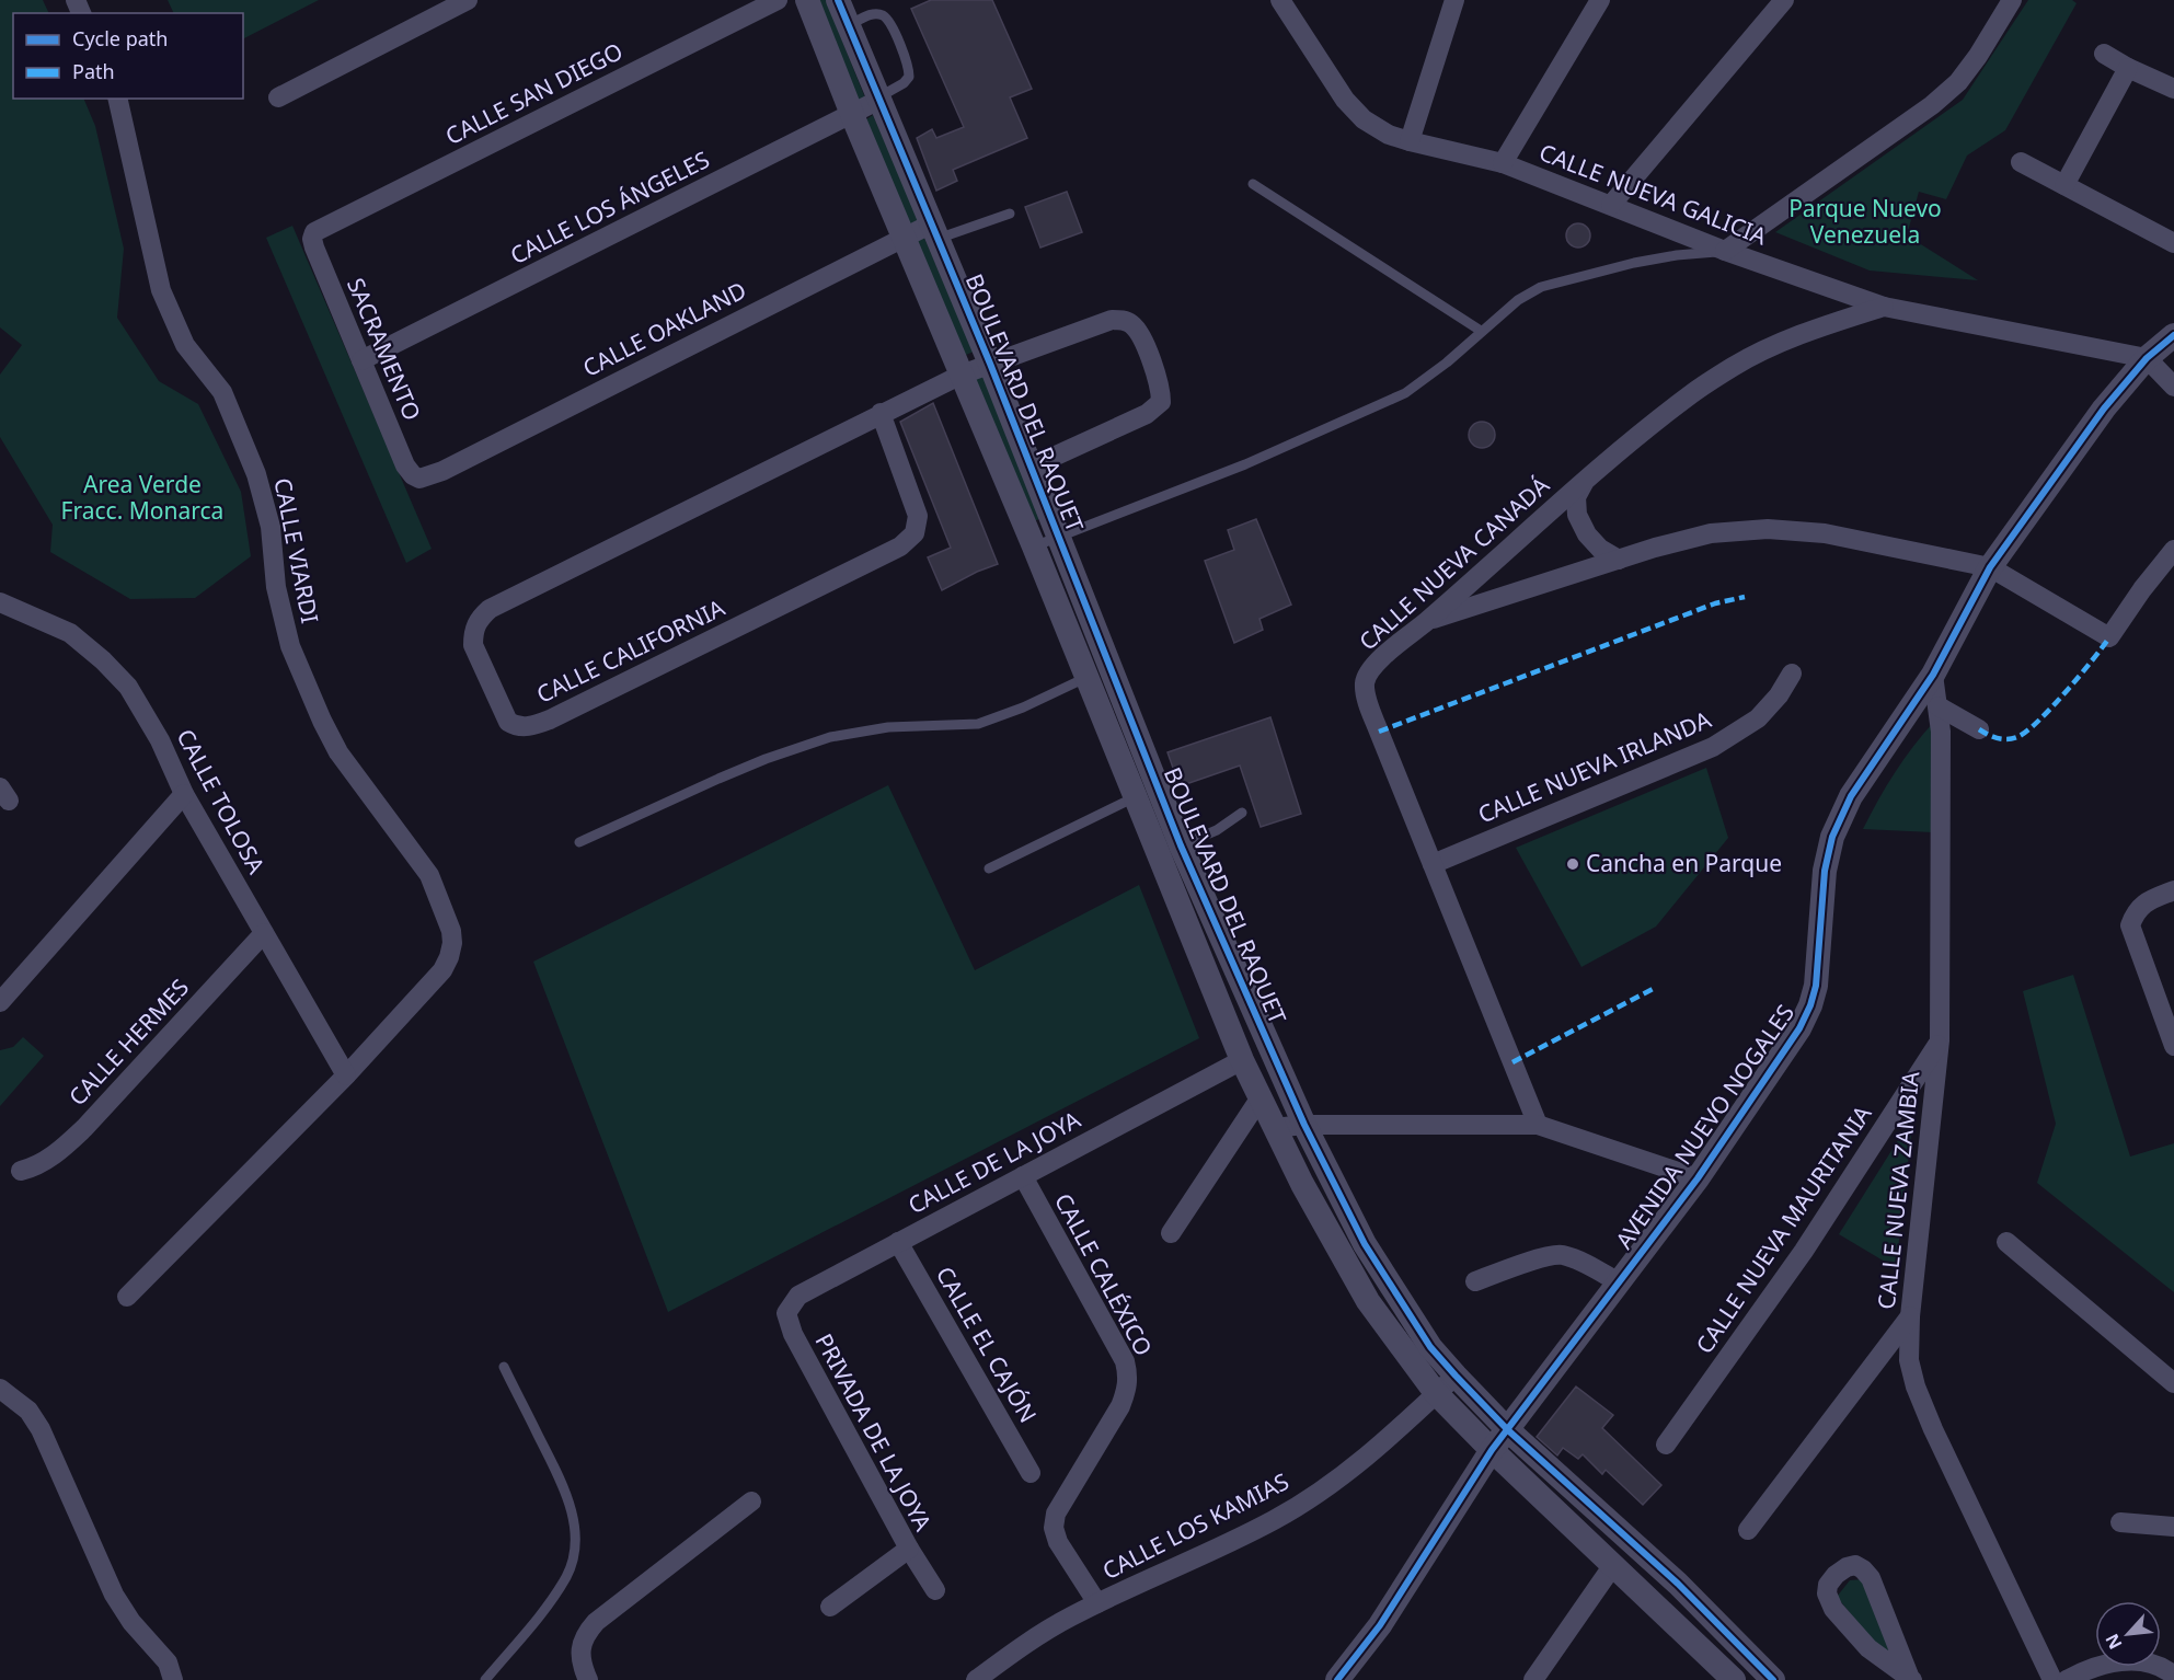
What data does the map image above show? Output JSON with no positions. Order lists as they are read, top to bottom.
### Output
{
  "streets": {
    "street": [
      "CALLE SAN DIEGO",
      "CALLE NUEVA GALICIA",
      "CALLE LOS ÁNGELES",
      "CALLE OAKLAND",
      "SACRAMENTO",
      "BOULEVARD DEL RAQUET",
      "CALLE VIARDI",
      "CALLE NUEVA CANADÁ",
      "CALLE CALIFORNIA",
      "CALLE NUEVA IRLANDA",
      "CALLE TOLOSA",
      "CALLE HERMES",
      "AVENIDA NUEVO NOGALES",
      "CALLE DE LA JOYA",
      "CALLE NUEVA ZAMBIA",
      "CALLE NUEVA MAURITANIA",
      "CALLE CALÉXICO",
      "CALLE EL CAJÓN",
      "PRIVADA DE LA JOYA",
      "CALLE LOS KAMIAS"
    ]
  },
  "crossings": [
    ["CALLE SAN DIEGO", "SACRAMENTO"],
    ["CALLE NUEVA GALICIA", "CALLE NUEVA CANADÁ"],
    ["CALLE NUEVA GALICIA", "AVENIDA NUEVO NOGALES"],
    ["CALLE LOS ÁNGELES", "SACRAMENTO"],
    ["CALLE LOS ÁNGELES", "BOULEVARD DEL RAQUET"],
    ["CALLE OAKLAND", "SACRAMENTO"],
    ["CALLE OAKLAND", "BOULEVARD DEL RAQUET"],
    ["BOULEVARD DEL RAQUET", "CALLE CALIFORNIA"],
    ["BOULEVARD DEL RAQUET", "AVENIDA NUEVO NOGALES"],
    ["BOULEVARD DEL RAQUET", "CALLE DE LA JOYA"],
    ["BOULEVARD DEL RAQUET", "CALLE LOS KAMIAS"],
    ["CALLE VIARDI", "CALLE TOLOSA"],
    ["CALLE NUEVA CANADÁ", "CALLE NUEVA IRLANDA"],
    ["CALLE TOLOSA", "CALLE HERMES"],
    ["AVENIDA NUEVO NOGALES", "CALLE NUEVA ZAMBIA"],
    ["CALLE DE LA JOYA", "CALLE CALÉXICO"],
    ["CALLE DE LA JOYA", "CALLE EL CAJÓN"],
    ["CALLE DE LA JOYA", "PRIVADA DE LA JOYA"],
    ["CALLE NUEVA ZAMBIA", "CALLE NUEVA MAURITANIA"],
    ["CALLE CALÉXICO", "CALLE LOS KAMIAS"]
  ],
  "parks": ["Parque Nuevo Venezuela", "Area Verde Fracc. Monarca"],
  "places": ["Cancha en Parque"],
  "legend": ["Cycle path", "Path"],
  "north": "bottom left"
}
